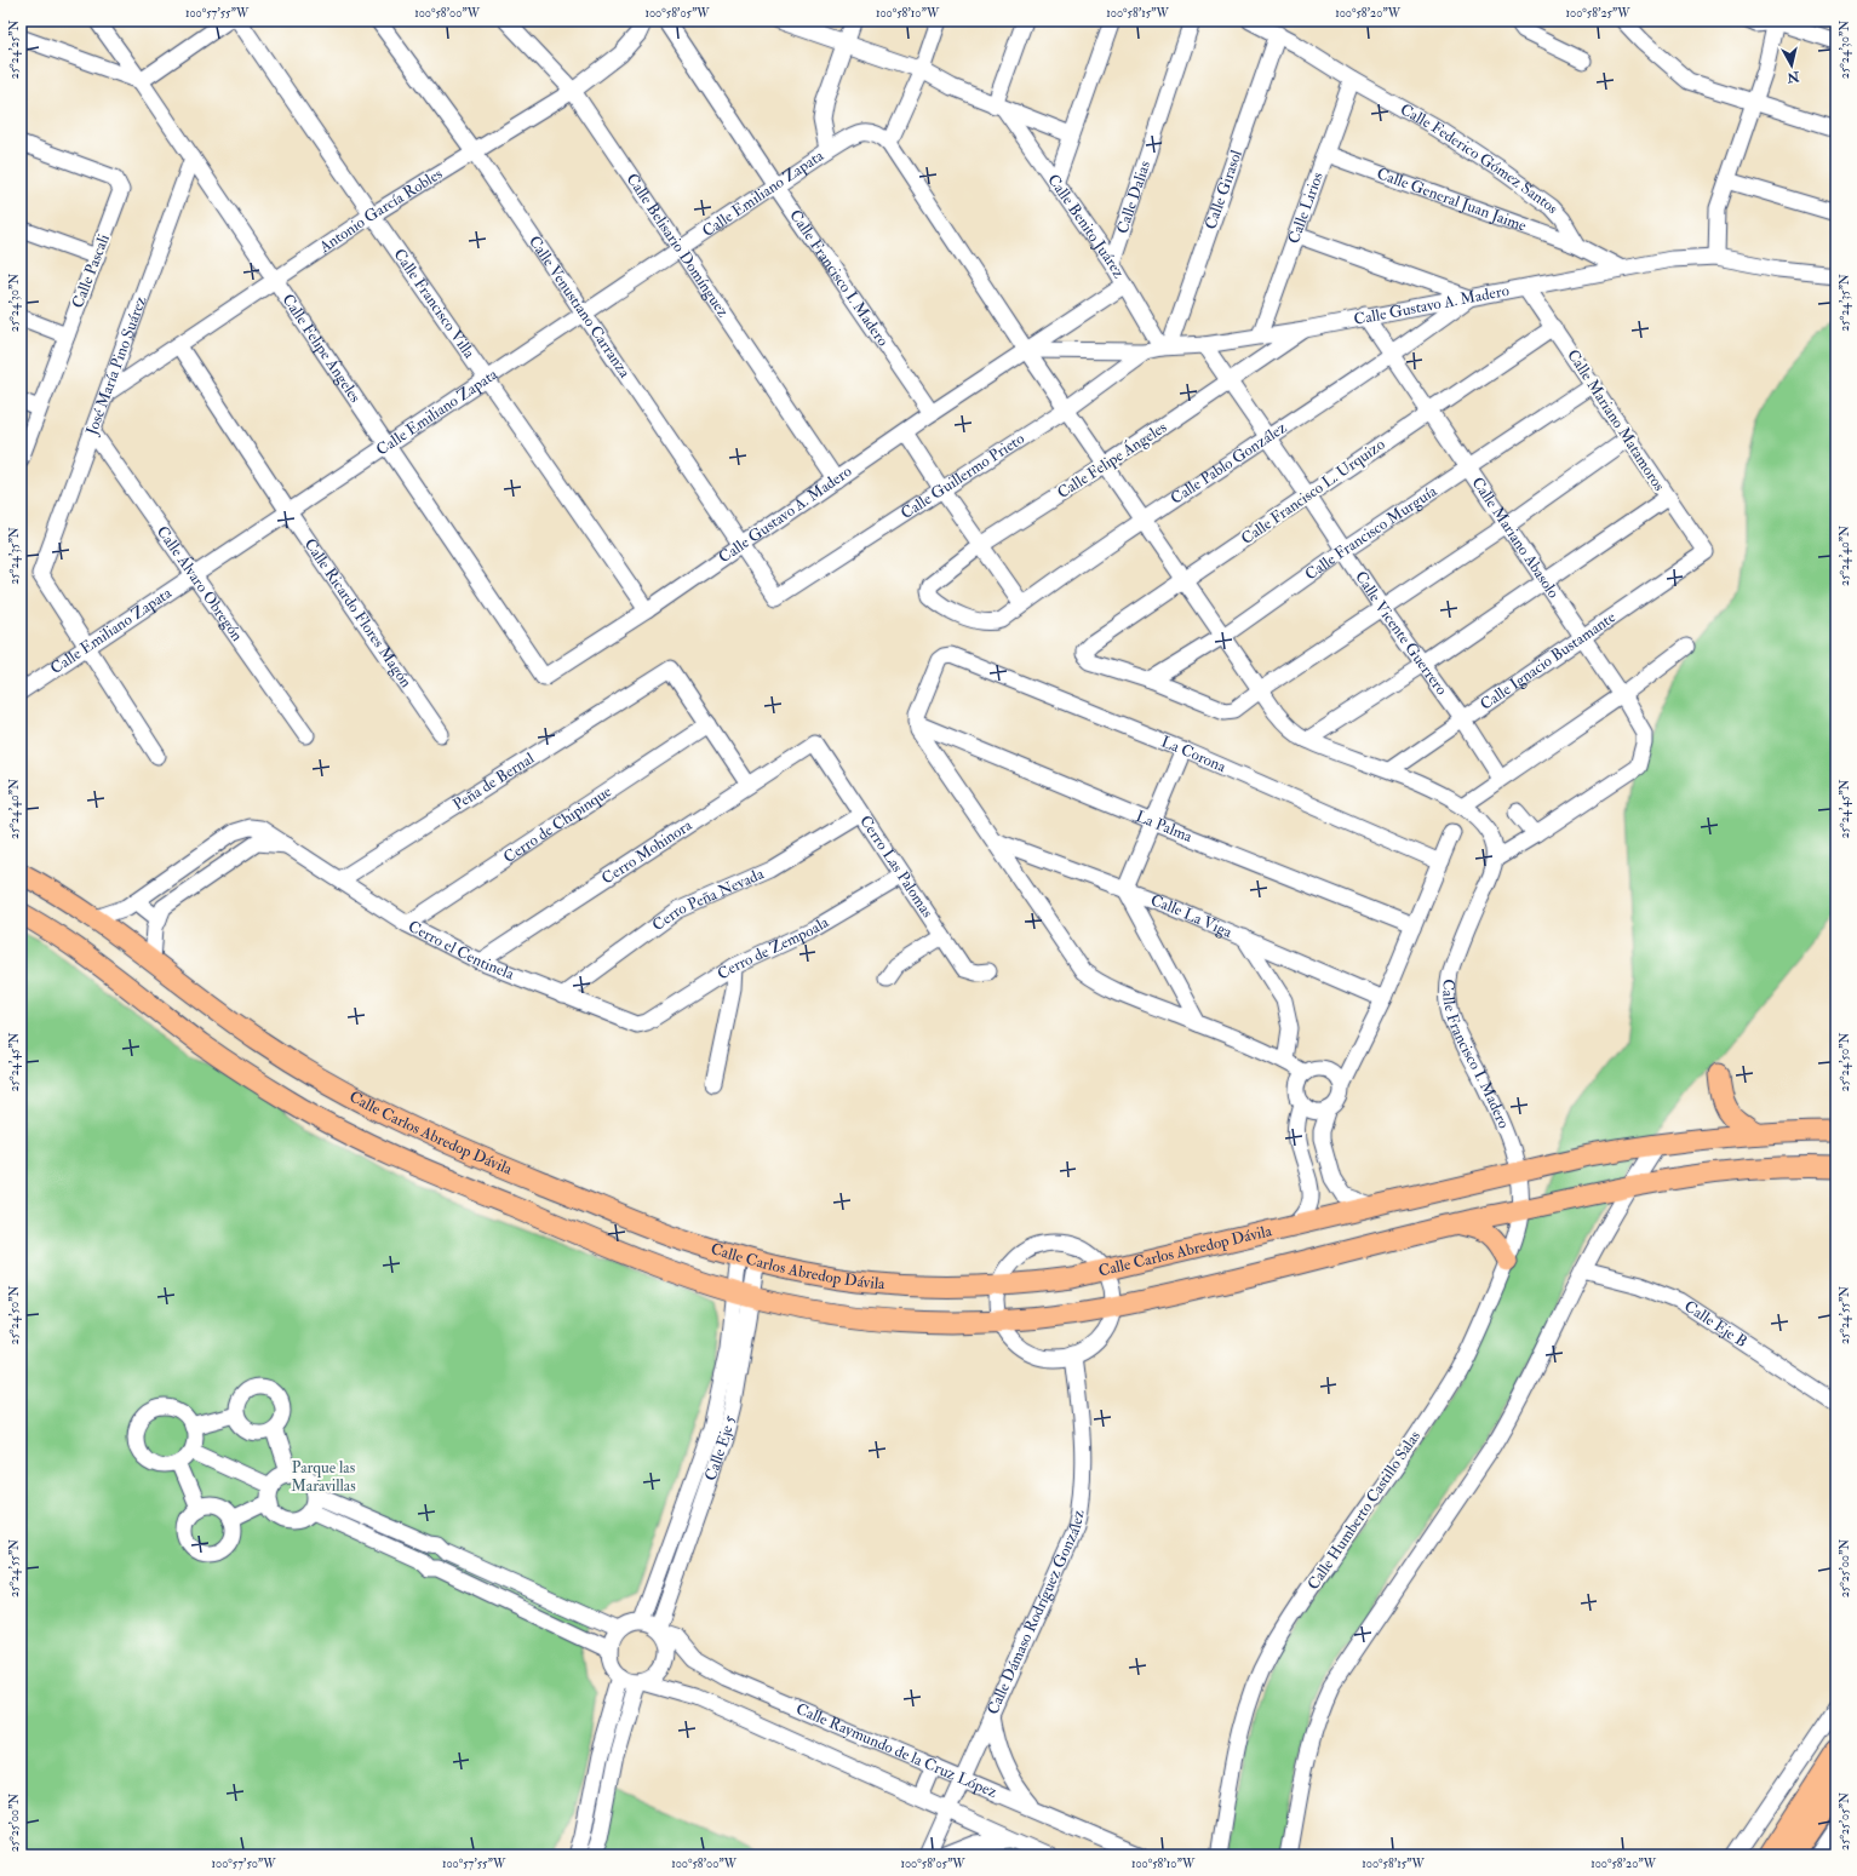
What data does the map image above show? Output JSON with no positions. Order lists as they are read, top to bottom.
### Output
{
  "streets": {
    "main road": ["Calle Carlos Abredop Dávila"],
    "street": [
      "Calle Federico Gómez Santos",
      "Calle Girasol",
      "Calle Emiliano Zapata",
      "Calle Dalias",
      "Calle General Juan Jaime",
      "Calle Lirios",
      "Antonio García Robles",
      "Calle Benito Juárez",
      "Calle Belisario Domínguez",
      "Calle Pascali",
      "Calle Francisco I. Madero",
      "Calle Francisco Villa",
      "Calle Gustavo A. Madero",
      "Calle Venustiano Carranza",
      "Calle Felipe Ángeles",
      "José María Pino Suárez",
      "Calle Mariano Matamoros",
      "Calle Pablo González",
      "Calle Guillermo Prieto",
      "Calle Francisco L. Urquizo",
      "Calle Francisco Murguía",
      "Calle Mariano Abasolo",
      "Calle Álvaro Obregón",
      "Calle Ricardo Flores Magón",
      "Calle Vicente Guerrero",
      "Calle Ignacio Bustamante",
      "La Corona",
      "Peña de Bernal",
      "Cerro de Chipinque",
      "La Palma",
      "Cerro Mohinora",
      "Cerro Las Palomas",
      "Cerro Peña Nevada",
      "Calle La Viga",
      "Cerro de Zempoala",
      "Cerro el Centinela",
      "Calle Eje B",
      "Calle Eje 5",
      "Calle Humberto Castillo Salas",
      "Calle Dámaso Rodríguez González",
      "Calle Raymundo de la Cruz López"
    ]
  },
  "crossings": [
    ["Calle Federico Gómez Santos", "Calle Girasol"],
    ["Calle Federico Gómez Santos", "Calle General Juan Jaime"],
    ["Calle Federico Gómez Santos", "Calle Lirios"],
    ["Calle Federico Gómez Santos", "Calle Gustavo A. Madero"],
    ["Calle Girasol", "Calle Benito Juárez"],
    ["Calle Girasol", "Calle Gustavo A. Madero"],
    ["Calle Emiliano Zapata", "Calle Belisario Domínguez"],
    ["Calle Emiliano Zapata", "Calle Francisco I. Madero"],
    ["Calle Emiliano Zapata", "Calle Francisco Villa"],
    ["Calle Emiliano Zapata", "Calle Venustiano Carranza"],
    ["Calle Emiliano Zapata", "Calle Felipe Ángeles"],
    ["Calle Emiliano Zapata", "José María Pino Suárez"],
    ["Calle Emiliano Zapata", "Calle Álvaro Obregón"],
    ["Calle Emiliano Zapata", "Calle Ricardo Flores Magón"],
    ["Calle Dalias", "Calle Benito Juárez"],
    ["Calle General Juan Jaime", "Calle Lirios"],
    ["Calle Lirios", "Calle Gustavo A. Madero"],
    ["Antonio García Robles", "Calle Belisario Domínguez"],
    ["Antonio García Robles", "Calle Francisco Villa"],
    ["Antonio García Robles", "Calle Venustiano Carranza"],
    ["Antonio García Robles", "Calle Felipe Ángeles"],
    ["Antonio García Robles", "José María Pino Suárez"],
    ["Antonio García Robles", "Calle Ricardo Flores Magón"],
    ["Calle Benito Juárez", "Calle Gustavo A. Madero"],
    ["Calle Belisario Domínguez", "Calle Gustavo A. Madero"],
    ["Calle Francisco I. Madero", "Calle Gustavo A. Madero"],
    ["Calle Francisco I. Madero", "Calle Carlos Abredop Dávila"],
    ["Calle Francisco I. Madero", "Calle Humberto Castillo Salas"],
    ["Calle Francisco Villa", "Calle Gustavo A. Madero"],
    ["Calle Gustavo A. Madero", "Calle Venustiano Carranza"],
    ["Calle Gustavo A. Madero", "Calle Felipe Ángeles"],
    ["Calle Gustavo A. Madero", "Calle Mariano Matamoros"],
    ["Calle Gustavo A. Madero", "Calle Pablo González"],
    ["Calle Gustavo A. Madero", "Calle Guillermo Prieto"],
    ["Calle Gustavo A. Madero", "Calle Mariano Abasolo"],
    ["Calle Gustavo A. Madero", "Calle Vicente Guerrero"],
    ["Calle Venustiano Carranza", "Calle Guillermo Prieto"],
    ["Calle Felipe Ángeles", "José María Pino Suárez"],
    ["Calle Felipe Ángeles", "Calle Pablo González"],
    ["Calle Felipe Ángeles", "Calle Vicente Guerrero"],
    ["José María Pino Suárez", "Calle Álvaro Obregón"],
    ["Calle Mariano Matamoros", "Calle Francisco L. Urquizo"],
    ["Calle Mariano Matamoros", "Calle Francisco Murguía"],
    ["Calle Mariano Matamoros", "Calle Ignacio Bustamante"],
    ["Calle Pablo González", "Calle Mariano Abasolo"],
    ["Calle Pablo González", "Calle Vicente Guerrero"],
    ["Calle Francisco L. Urquizo", "Calle Francisco Murguía"],
    ["Calle Francisco L. Urquizo", "Calle Mariano Abasolo"],
    ["Calle Francisco L. Urquizo", "Calle Vicente Guerrero"],
    ["Calle Francisco Murguía", "Calle Mariano Abasolo"],
    ["Calle Francisco Murguía", "Calle Vicente Guerrero"],
    ["Calle Mariano Abasolo", "Calle Ignacio Bustamante"],
    ["Calle Vicente Guerrero", "Calle Ignacio Bustamante"],
    ["La Corona", "La Palma"],
    ["Peña de Bernal", "Cerro de Chipinque"],
    ["Peña de Bernal", "Cerro el Centinela"],
    ["Cerro de Chipinque", "Cerro el Centinela"],
    ["Cerro Mohinora", "Cerro Las Palomas"],
    ["Cerro Mohinora", "Cerro el Centinela"],
    ["Cerro Las Palomas", "Cerro Peña Nevada"],
    ["Cerro Las Palomas", "Cerro de Zempoala"],
    ["Cerro Peña Nevada", "Cerro el Centinela"],
    ["Cerro de Zempoala", "Cerro el Centinela"],
    ["Calle Carlos Abredop Dávila", "Calle Eje 5"],
    ["Calle Carlos Abredop Dávila", "Calle Humberto Castillo Salas"],
    ["Calle Eje 5", "Calle Raymundo de la Cruz López"],
    ["Calle Dámaso Rodríguez González", "Calle Raymundo de la Cruz López"]
  ],
  "parks": ["Parque las Maravillas"],
  "north": "bottom",
  "coordinates": [
    "100°57'55\"W",
    "100°58'00\"W",
    "100°58'05\"W",
    "100°58'10\"W",
    "100°58'15\"W",
    "100°58'20\"W",
    "100°58'25\"W",
    "25°24'30\"N",
    "25°24'25\"N",
    "25°24'35\"N",
    "25°24'40\"N",
    "25°24'45\"N",
    "25°24'50\"N",
    "25°24'55\"N",
    "25°25'00\"N",
    "25°25'05\"N",
    "100°57'50\"W"
  ]
}
